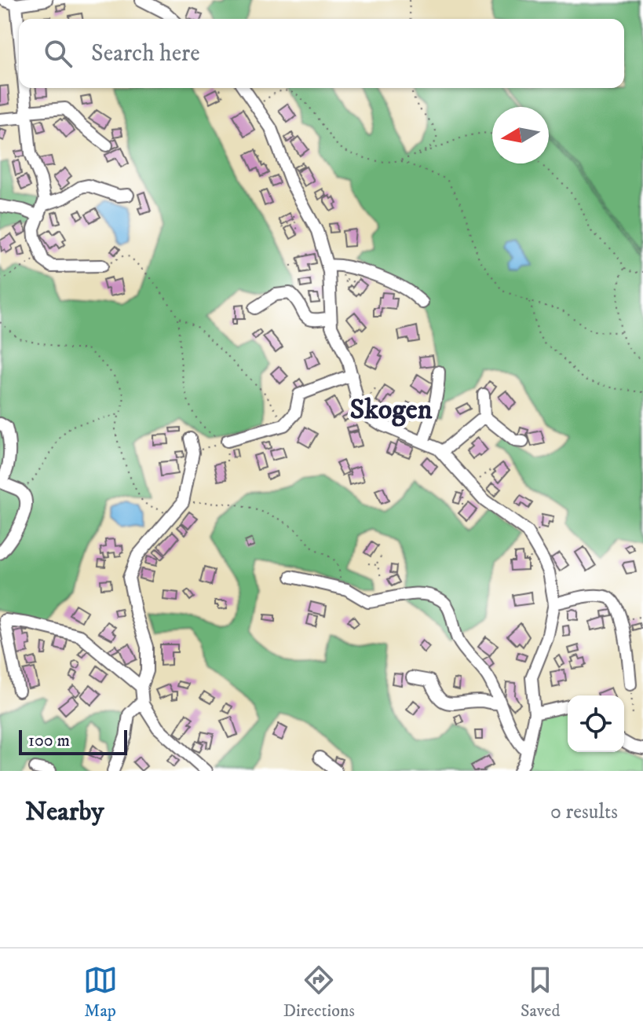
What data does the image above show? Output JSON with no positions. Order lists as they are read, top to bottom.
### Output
{
  "districts": ["Skogen"],
  "scale_bar": "100 m",
  "north": "left",
  "page": {
    "search": "Search here",
    "scale": "100 m",
    "heading": ["Nearby", "0 results"],
    "nav": ["Map", "Directions", "Saved"]
  }
}
